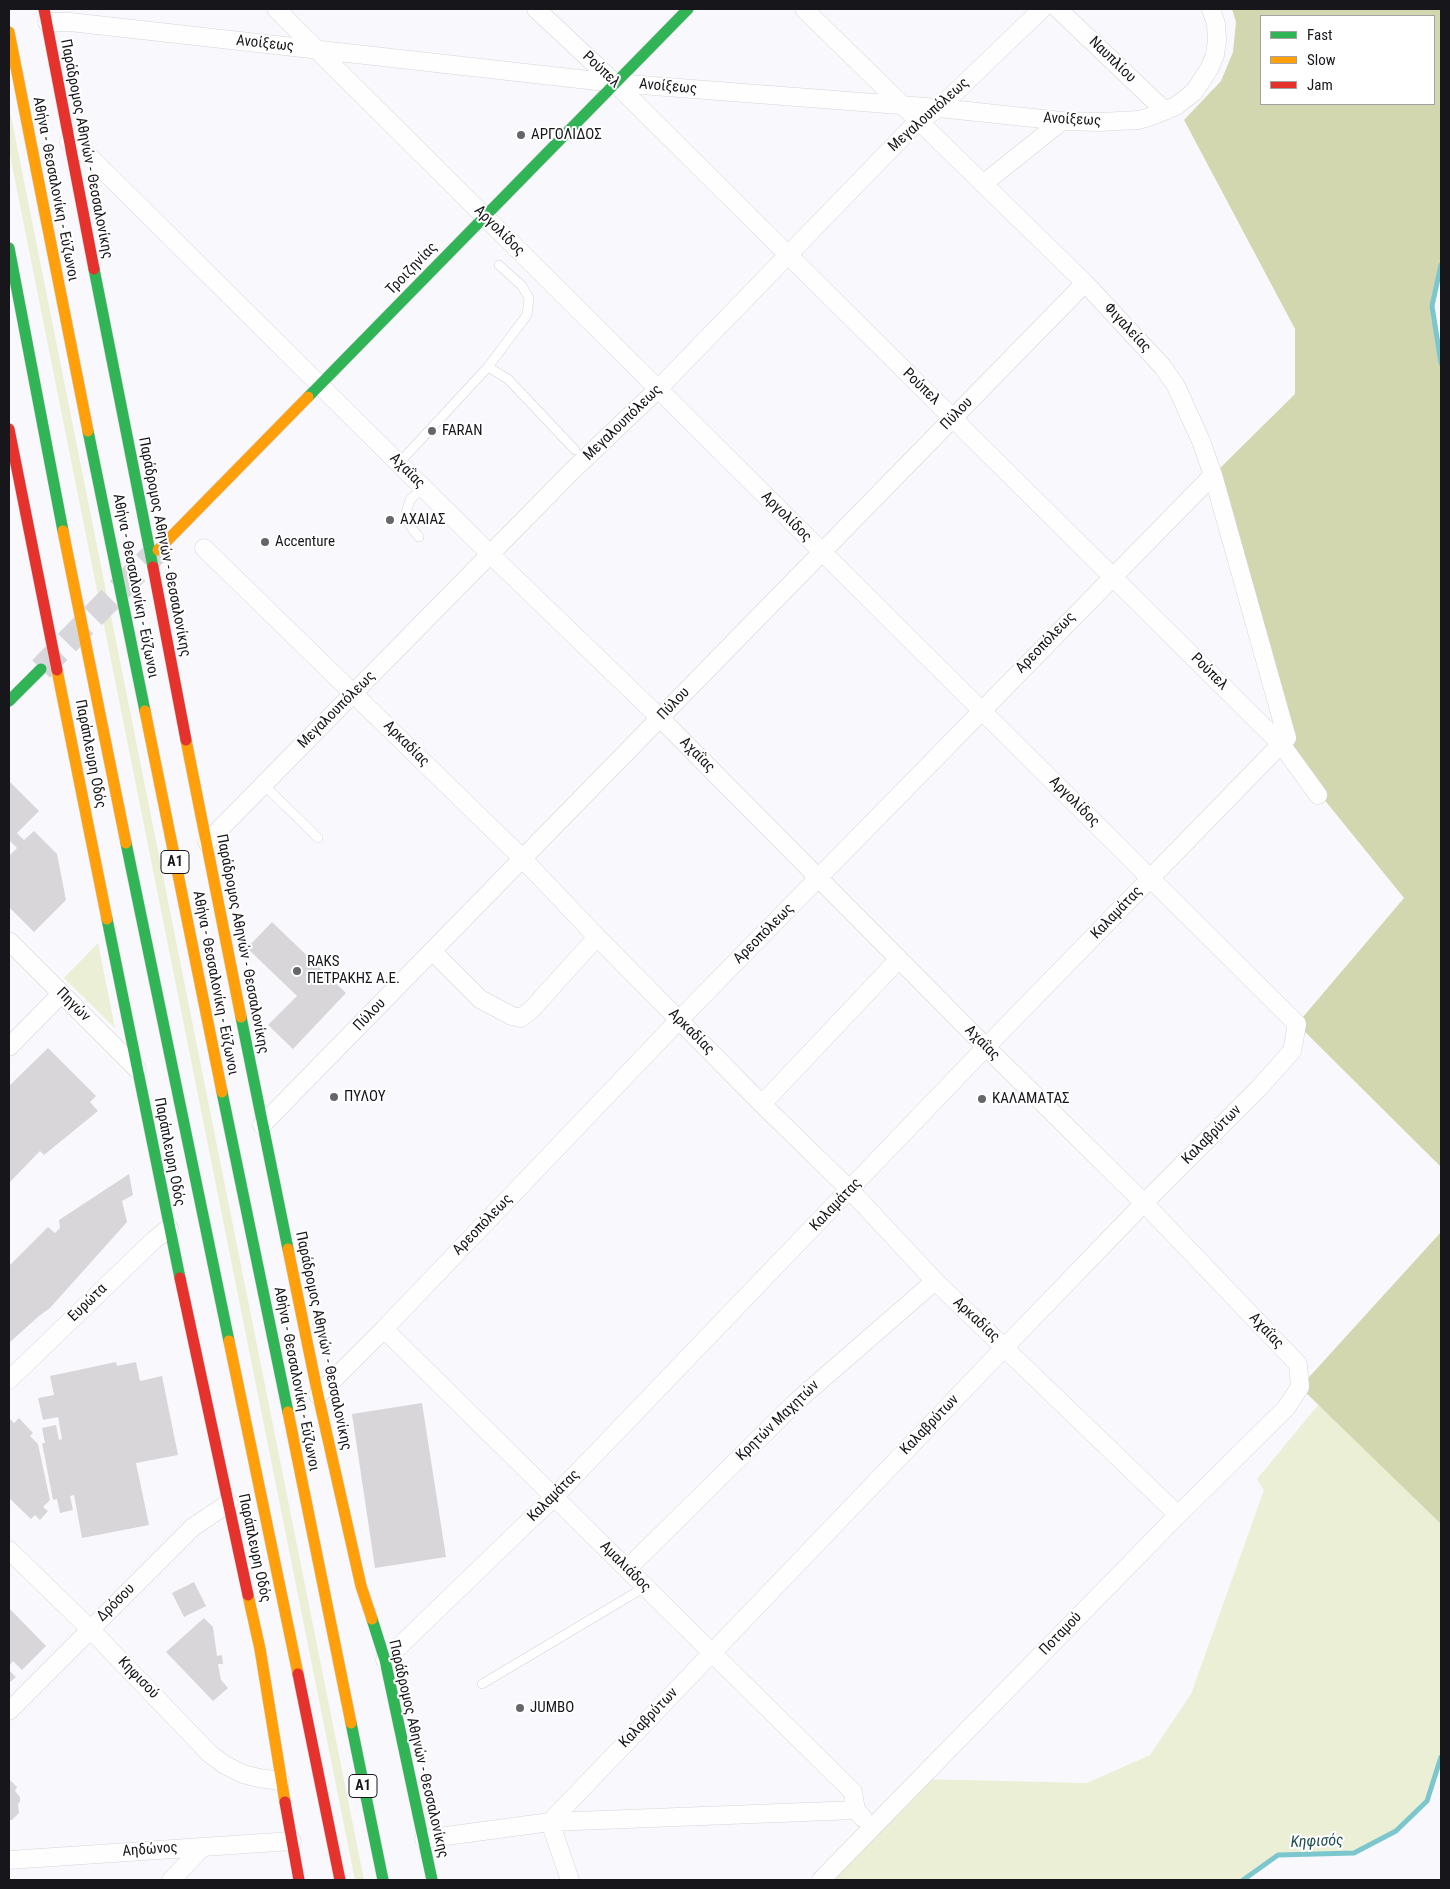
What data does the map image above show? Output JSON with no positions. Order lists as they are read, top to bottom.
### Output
{
  "streets": {
    "main road": [
      "Παράδρομος Αθηνών - Θεσσαλονίκης",
      "Αθήνα - Θεσσαλονίκη - Εύζωνοι",
      "Τροιζηνίας",
      "Παράπλευρη Οδός",
      "Α1"
    ],
    "street": [
      "Ανοίξεως",
      "Ναυπλίου",
      "Ρούπελ",
      "Μεγαλουπόλεως",
      "Αργολίδος",
      "Φιγαλείας",
      "Πύλου",
      "Αχαΐας",
      "Αρεοπόλεως",
      "Αρκαδίας",
      "Καλαμάτας",
      "Πηγών",
      "Καλαβρύτων",
      "Ευρώτα",
      "Κρητών Μαχητών",
      "Αμαλιάδος",
      "Δρόσου",
      "Ποταμού",
      "Κηφισού",
      "Αηδώνος"
    ]
  },
  "crossings": [
    ["Ανοίξεως", "Ναυπλίου"],
    ["Ανοίξεως", "Ρούπελ"],
    ["Ανοίξεως", "Μεγαλουπόλεως"],
    ["Ανοίξεως", "Παράδρομος Αθηνών - Θεσσαλονίκης"],
    ["Ανοίξεως", "Αργολίδος"],
    ["Ανοίξεως", "Τροιζηνίας"],
    ["Ανοίξεως", "Φιγαλείας"],
    ["Ρούπελ", "Μεγαλουπόλεως"],
    ["Ρούπελ", "Τροιζηνίας"],
    ["Ρούπελ", "Φιγαλείας"],
    ["Ρούπελ", "Πύλου"],
    ["Ρούπελ", "Αρεοπόλεως"],
    ["Ρούπελ", "Καλαμάτας"],
    ["Μεγαλουπόλεως", "Παράδρομος Αθηνών - Θεσσαλονίκης"],
    ["Μεγαλουπόλεως", "Αργολίδος"],
    ["Μεγαλουπόλεως", "Φιγαλείας"],
    ["Μεγαλουπόλεως", "Αχαΐας"],
    ["Μεγαλουπόλεως", "Αρκαδίας"],
    ["Παράδρομος Αθηνών - Θεσσαλονίκης", "Πύλου"],
    ["Παράδρομος Αθηνών - Θεσσαλονίκης", "Αχαΐας"],
    ["Παράδρομος Αθηνών - Θεσσαλονίκης", "Αρεοπόλεως"],
    ["Παράδρομος Αθηνών - Θεσσαλονίκης", "Καλαμάτας"],
    ["Αργολίδος", "Τροιζηνίας"],
    ["Αργολίδος", "Πύλου"],
    ["Αργολίδος", "Αρεοπόλεως"],
    ["Αργολίδος", "Καλαμάτας"],
    ["Αργολίδος", "Καλαβρύτων"],
    ["Τροιζηνίας", "Αχαΐας"],
    ["Φιγαλείας", "Πύλου"],
    ["Φιγαλείας", "Αρεοπόλεως"],
    ["Φιγαλείας", "Καλαμάτας"],
    ["Πύλου", "Αχαΐας"],
    ["Πύλου", "Αρκαδίας"],
    ["Αχαΐας", "Αρεοπόλεως"],
    ["Αχαΐας", "Καλαμάτας"],
    ["Αχαΐας", "Καλαβρύτων"],
    ["Αχαΐας", "Ποταμού"],
    ["Αρεοπόλεως", "Αρκαδίας"],
    ["Αρεοπόλεως", "Αμαλιάδος"],
    ["Αρκαδίας", "Καλαμάτας"],
    ["Αρκαδίας", "Καλαβρύτων"],
    ["Αρκαδίας", "Κρητών Μαχητών"],
    ["Αρκαδίας", "Ποταμού"],
    ["Παράπλευρη Οδός", "Πηγών"],
    ["Παράπλευρη Οδός", "Ευρώτα"],
    ["Παράπλευρη Οδός", "Δρόσου"],
    ["Παράπλευρη Οδός", "Κηφισού"],
    ["Παράπλευρη Οδός", "Αηδώνος"],
    ["Καλαμάτας", "Αμαλιάδος"],
    ["Καλαβρύτων", "Αμαλιάδος"],
    ["Κρητών Μαχητών", "Αμαλιάδος"],
    ["Δρόσου", "Κηφισού"]
  ],
  "water": ["Κηφισός"],
  "places": [
    "ΑΡΓΟΛΙΔΟΣ",
    "FARAN",
    "AXAΙΑΣ",
    "Accenture",
    "RAKS ΠΕΤΡΑΚΗΣ Α.Ε.",
    "ΠΥΛΟΥ",
    "ΚΑΛΑΜΑΤΑΣ",
    "JUMBO"
  ],
  "legend": ["Fast", "Slow", "Jam"]
}
